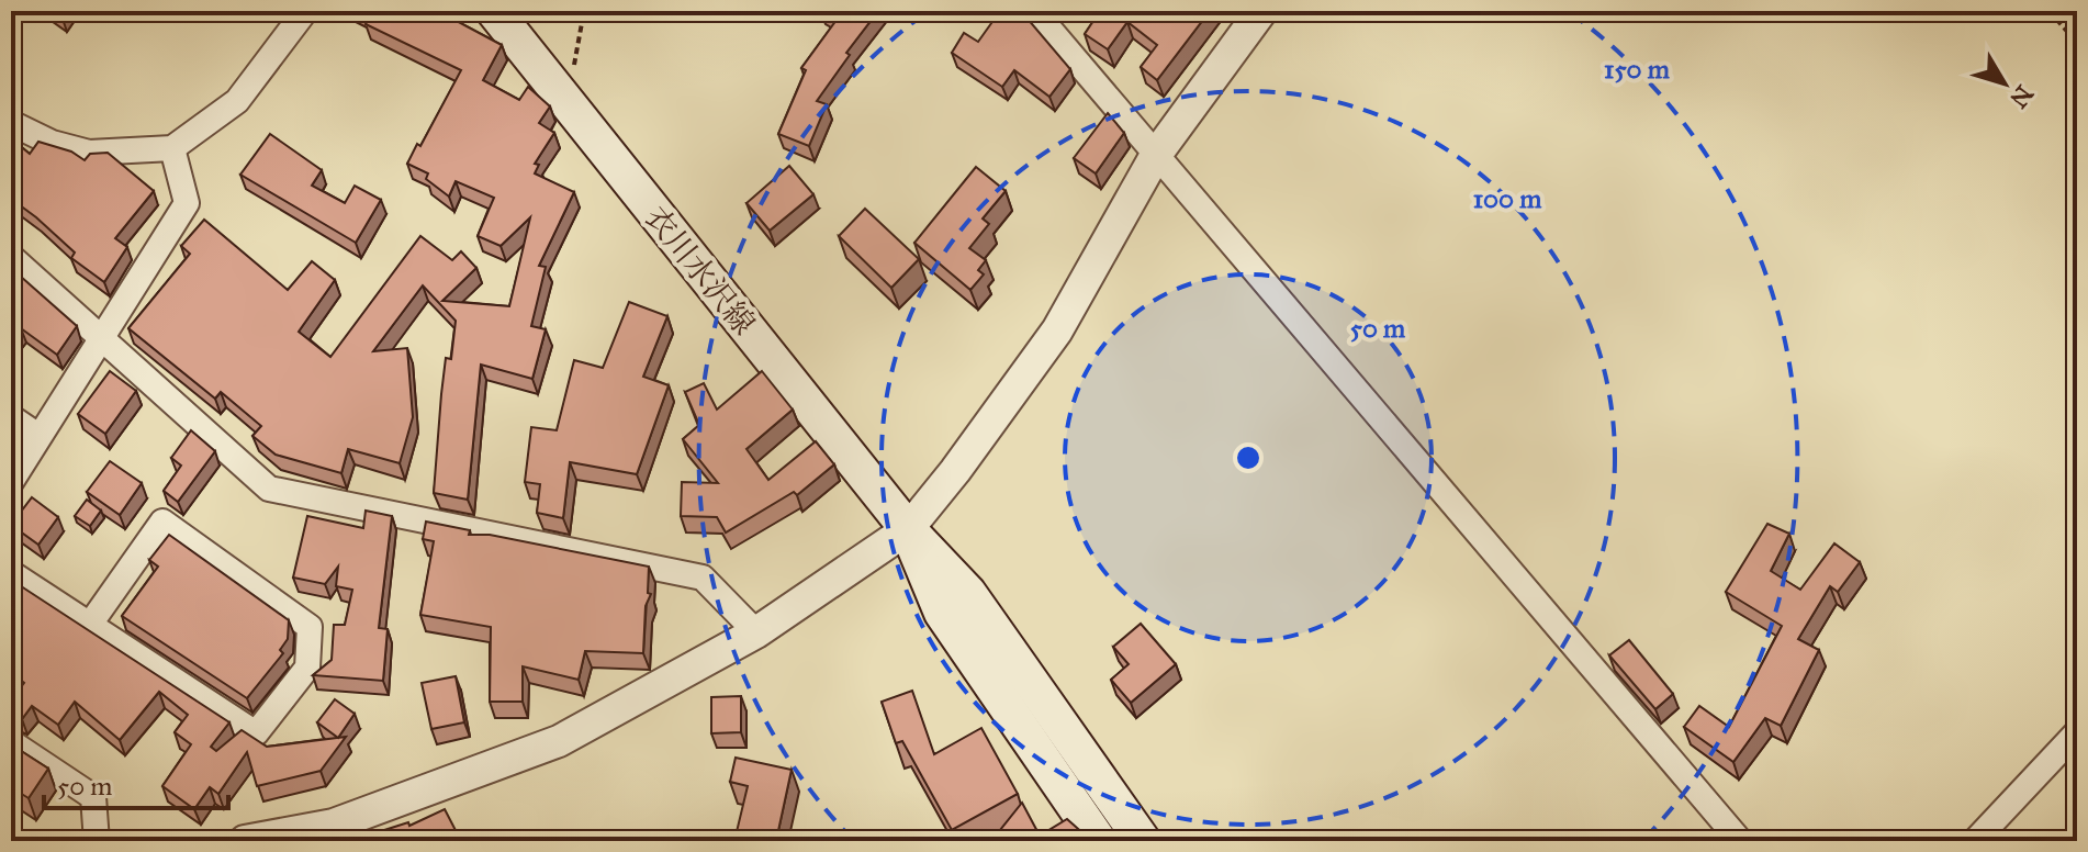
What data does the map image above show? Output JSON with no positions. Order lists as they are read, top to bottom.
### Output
{
  "streets": {
    "main road": ["衣川水沢線"]
  },
  "scale_bar": "50 m",
  "north": "bottom right",
  "rings": ["150 m", "100 m", "50 m"]
}
